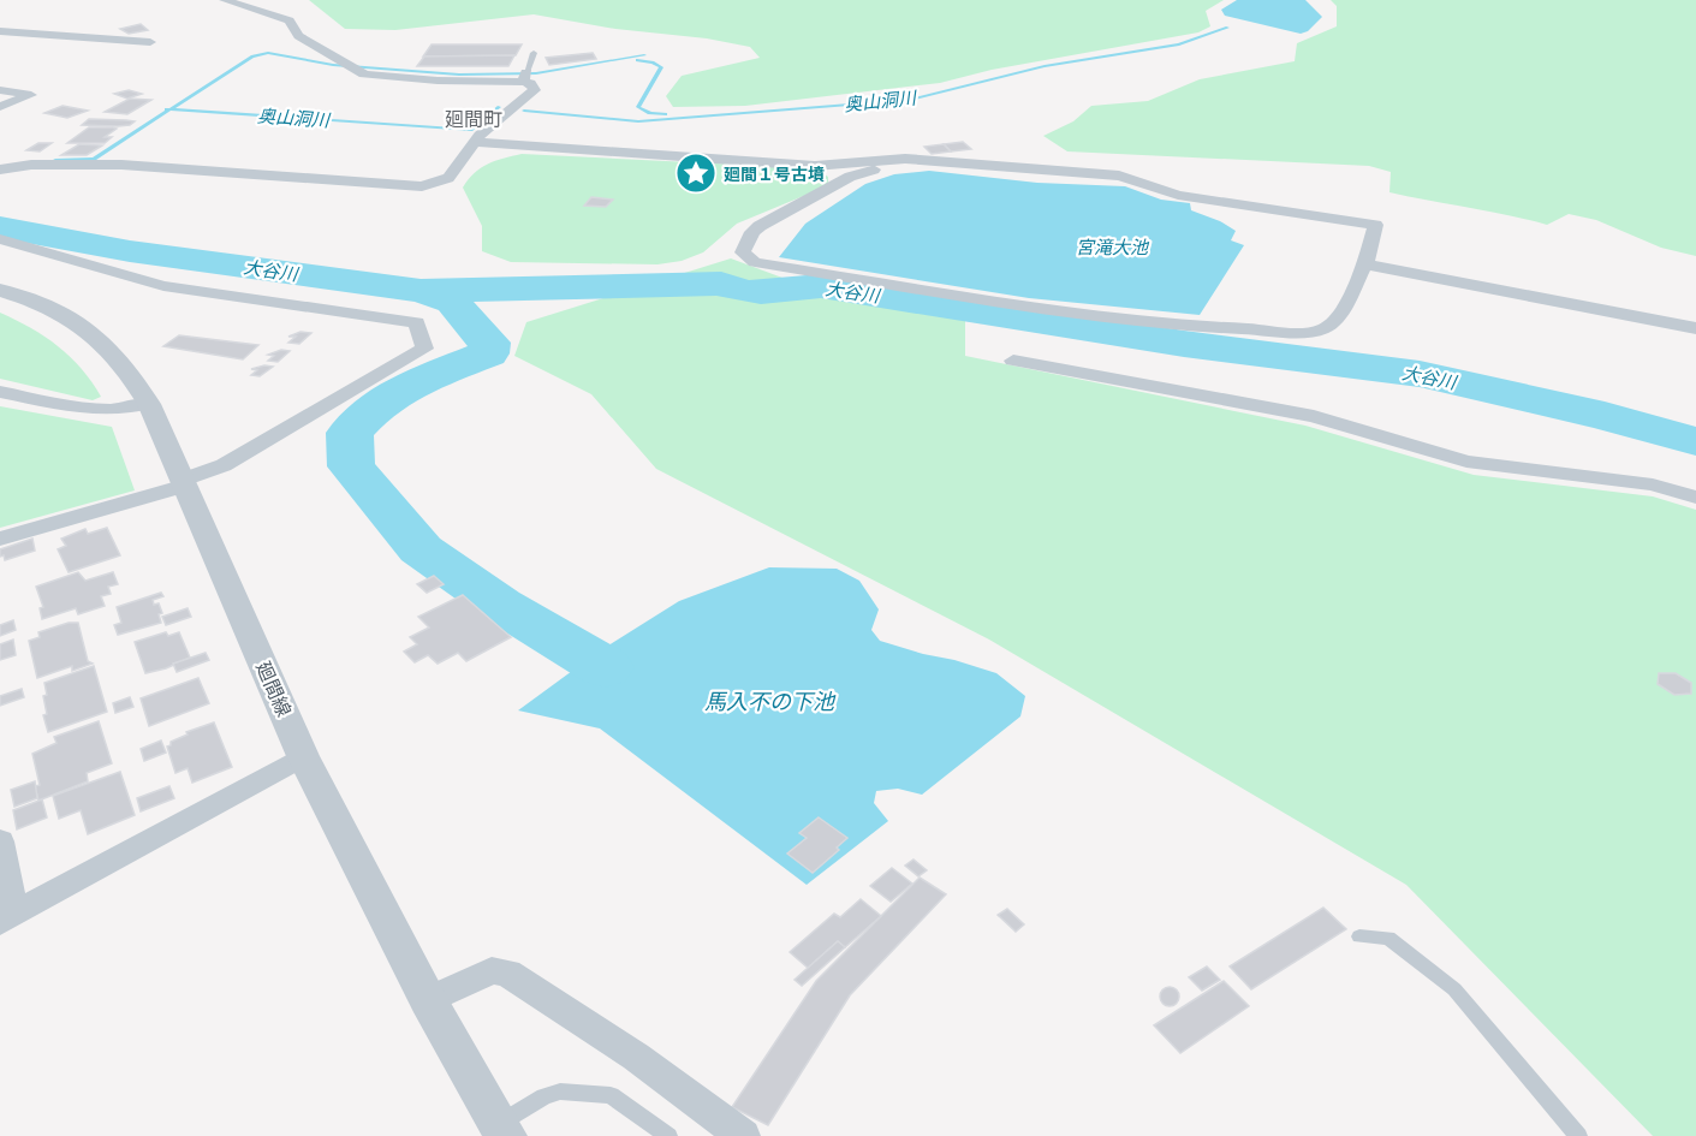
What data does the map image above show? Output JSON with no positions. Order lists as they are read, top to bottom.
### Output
{
  "streets": {
    "street": ["廻間線"]
  },
  "districts": ["廻間町"],
  "water": [
    "奥山洞川",
    "宮滝大池",
    "大谷川",
    "馬入不の下池"
  ],
  "places": {
    "place": ["廻間１号古墳"]
  }
}
